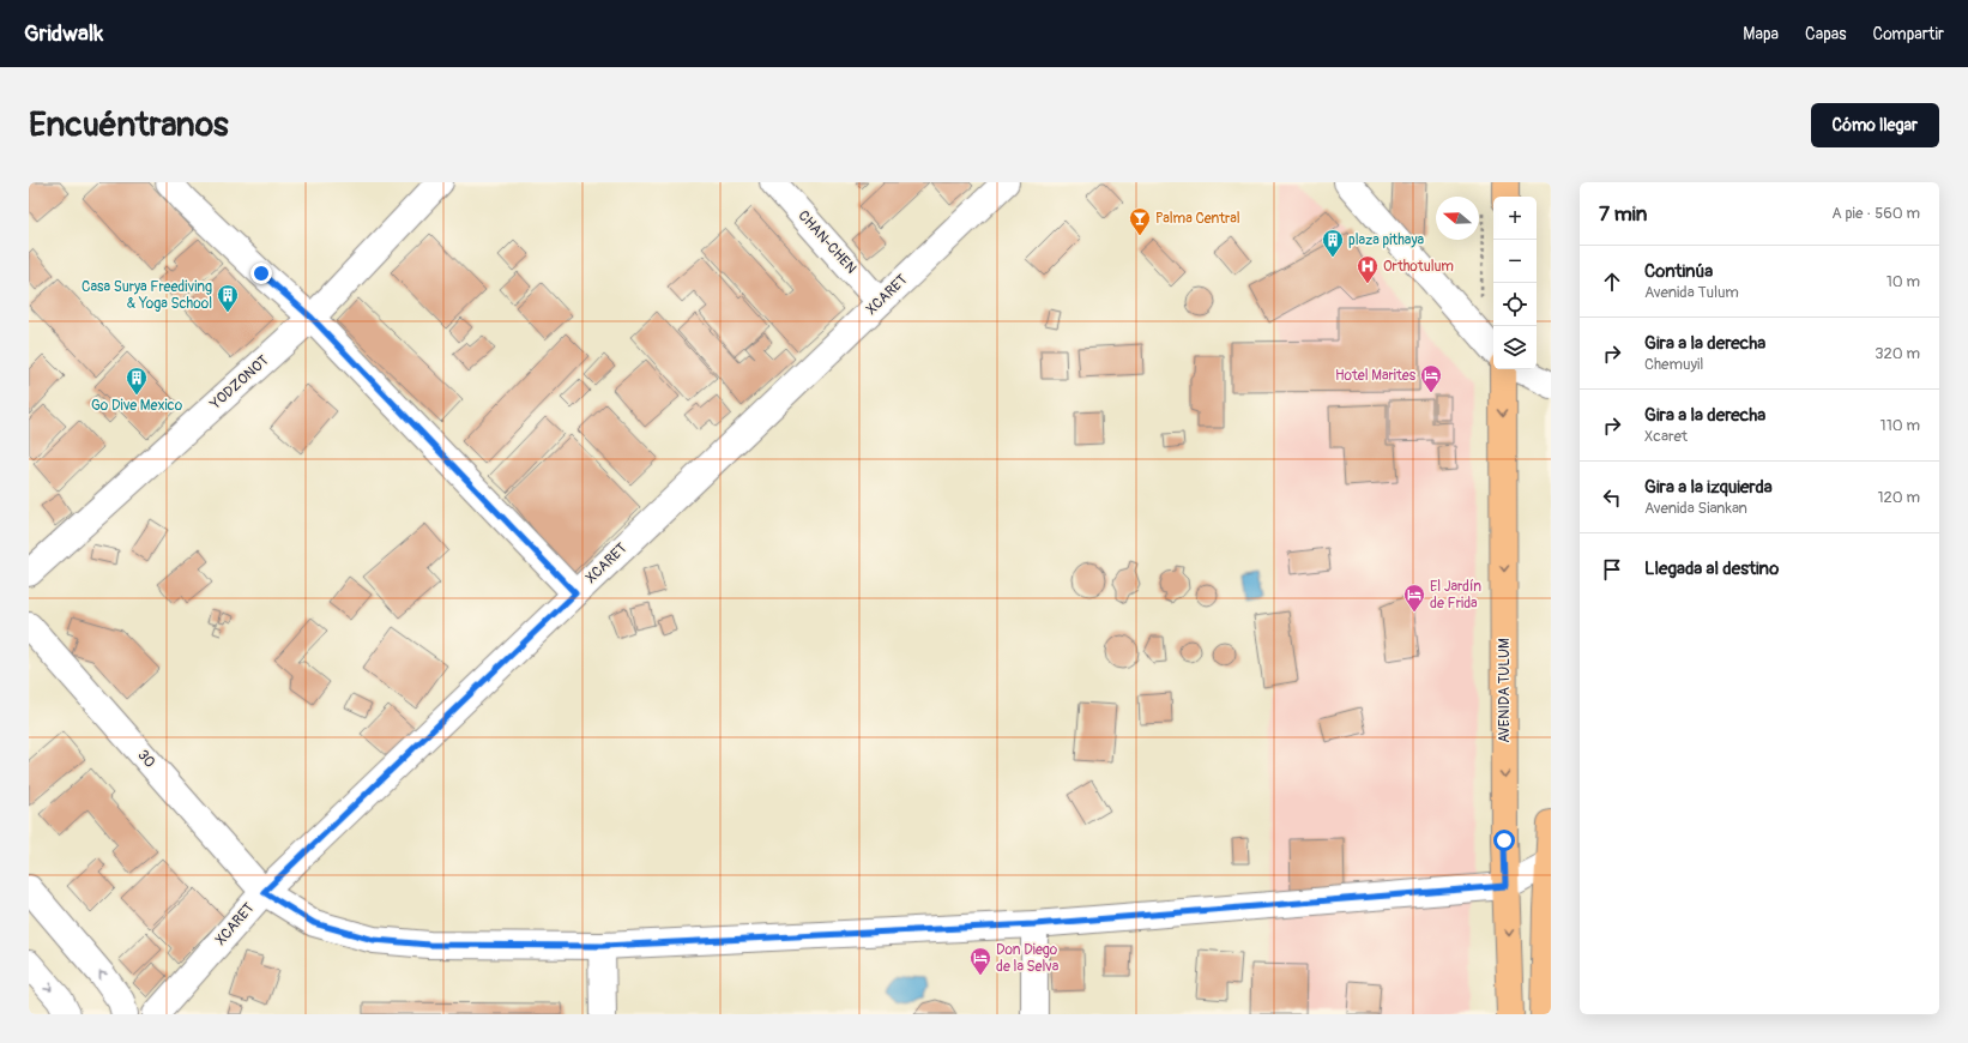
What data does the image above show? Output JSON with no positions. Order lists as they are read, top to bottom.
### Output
{
  "streets": {
    "main road": ["AVENIDA TULUM"],
    "street": [
      "CHAN-CHEN",
      "XCARET",
      "YODZONOT",
      "30"
    ]
  },
  "crossings": [
    ["CHAN-CHEN", "XCARET"],
    ["XCARET", "30"],
    ["AVENIDA TULUM", "30"]
  ],
  "one_way": ["AVENIDA TULUM"],
  "places": {
    "bar": ["Palma Central"],
    "building": ["plaza pithaya", "Casa Surya Freediving & Yoga School", "Go Dive Mexico"],
    "hospital": ["Orthotulum"],
    "hotel": ["Hotel Marites", "El Jardín de Frida", "Don Diego de la Selva"]
  },
  "north": "left",
  "page": {
    "header": "Gridwalk",
    "nav": ["Mapa", "Capas", "Compartir"],
    "buttons": "Cómo llegar",
    "title": "Encuéntranos",
    "heading": ["7 min", "A pie · 560 m"],
    "map_buttons": ["+", "−"],
    "list": [
      ["Continúa", "Avenida Tulum", "10 m"],
      ["Gira a la derecha", "Chemuyil", "320 m"],
      ["Gira a la derecha", "Xcaret", "110 m"],
      ["Gira a la izquierda", "Avenida Siankan", "120 m"],
      "Llegada al destino"
    ]
  }
}
